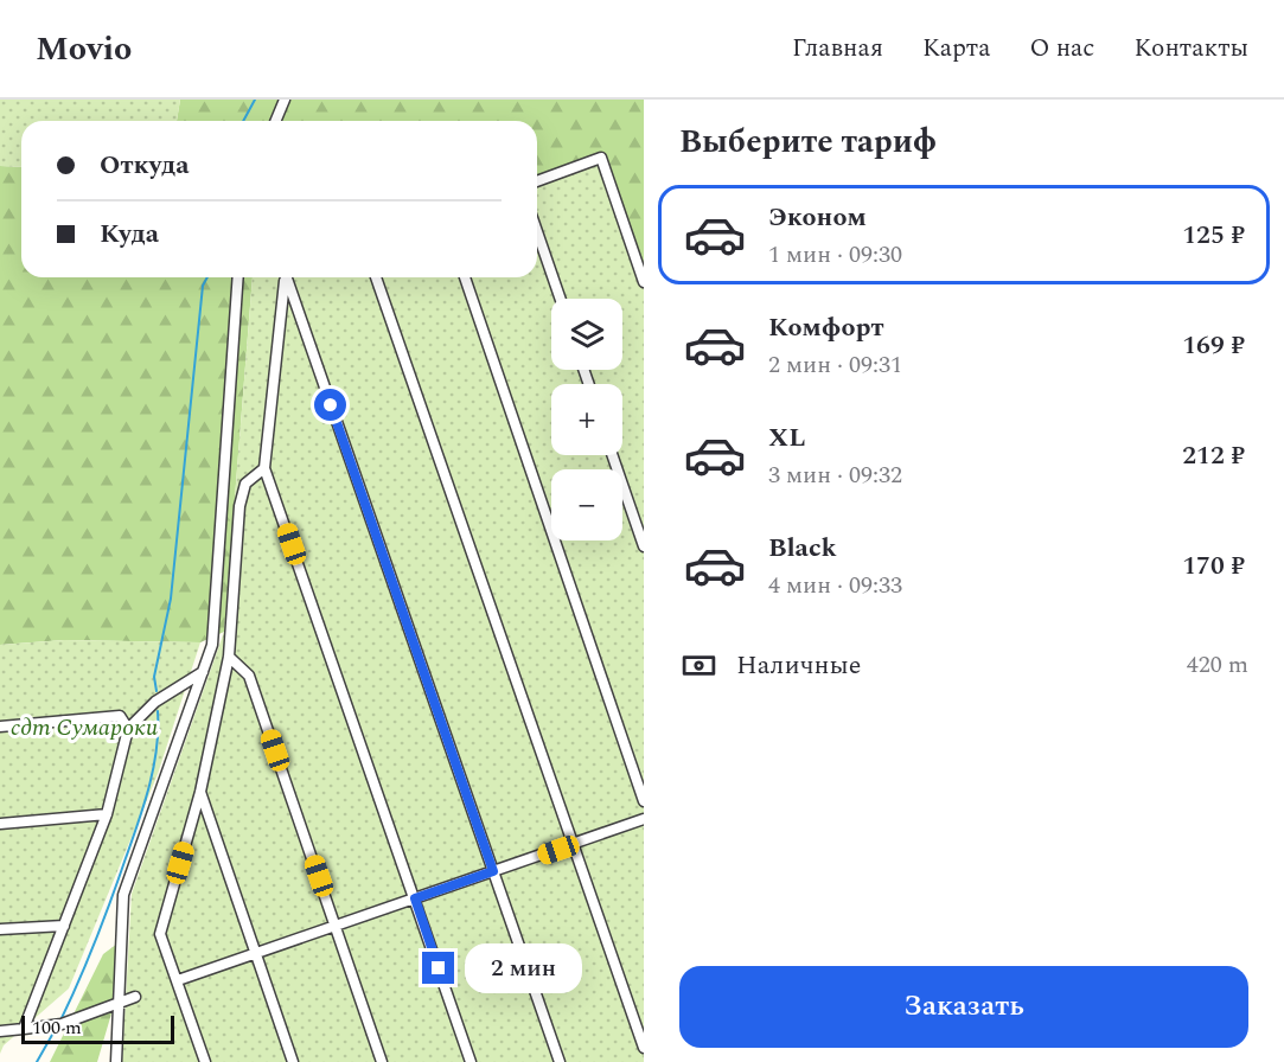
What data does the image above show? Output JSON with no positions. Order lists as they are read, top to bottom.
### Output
{
  "parks": ["сдт Сумароки"],
  "scale_bar": "100 m",
  "page": {
    "header": "Movio",
    "nav": [
      "Главная",
      "Карта",
      "О нас",
      "Контакты"
    ],
    "heading": "Выберите тариф",
    "banner": ["Откуда", "Куда"],
    "list": [
      {
        "name": "Эконом",
        "note": "1 мин · 09:30",
        "value": "125 ₽"
      },
      {
        "name": "Комфорт",
        "note": "2 мин · 09:31",
        "value": "169 ₽"
      },
      {
        "name": "XL",
        "note": "3 мин · 09:32",
        "value": "212 ₽"
      },
      {
        "name": "Black",
        "note": "4 мин · 09:33",
        "value": "170 ₽"
      }
    ],
    "map_buttons": ["+", "−"],
    "pay": ["Наличные", "420 m"],
    "bubble": "2 мин",
    "buttons": "Заказать",
    "scale": "100 m"
  }
}
